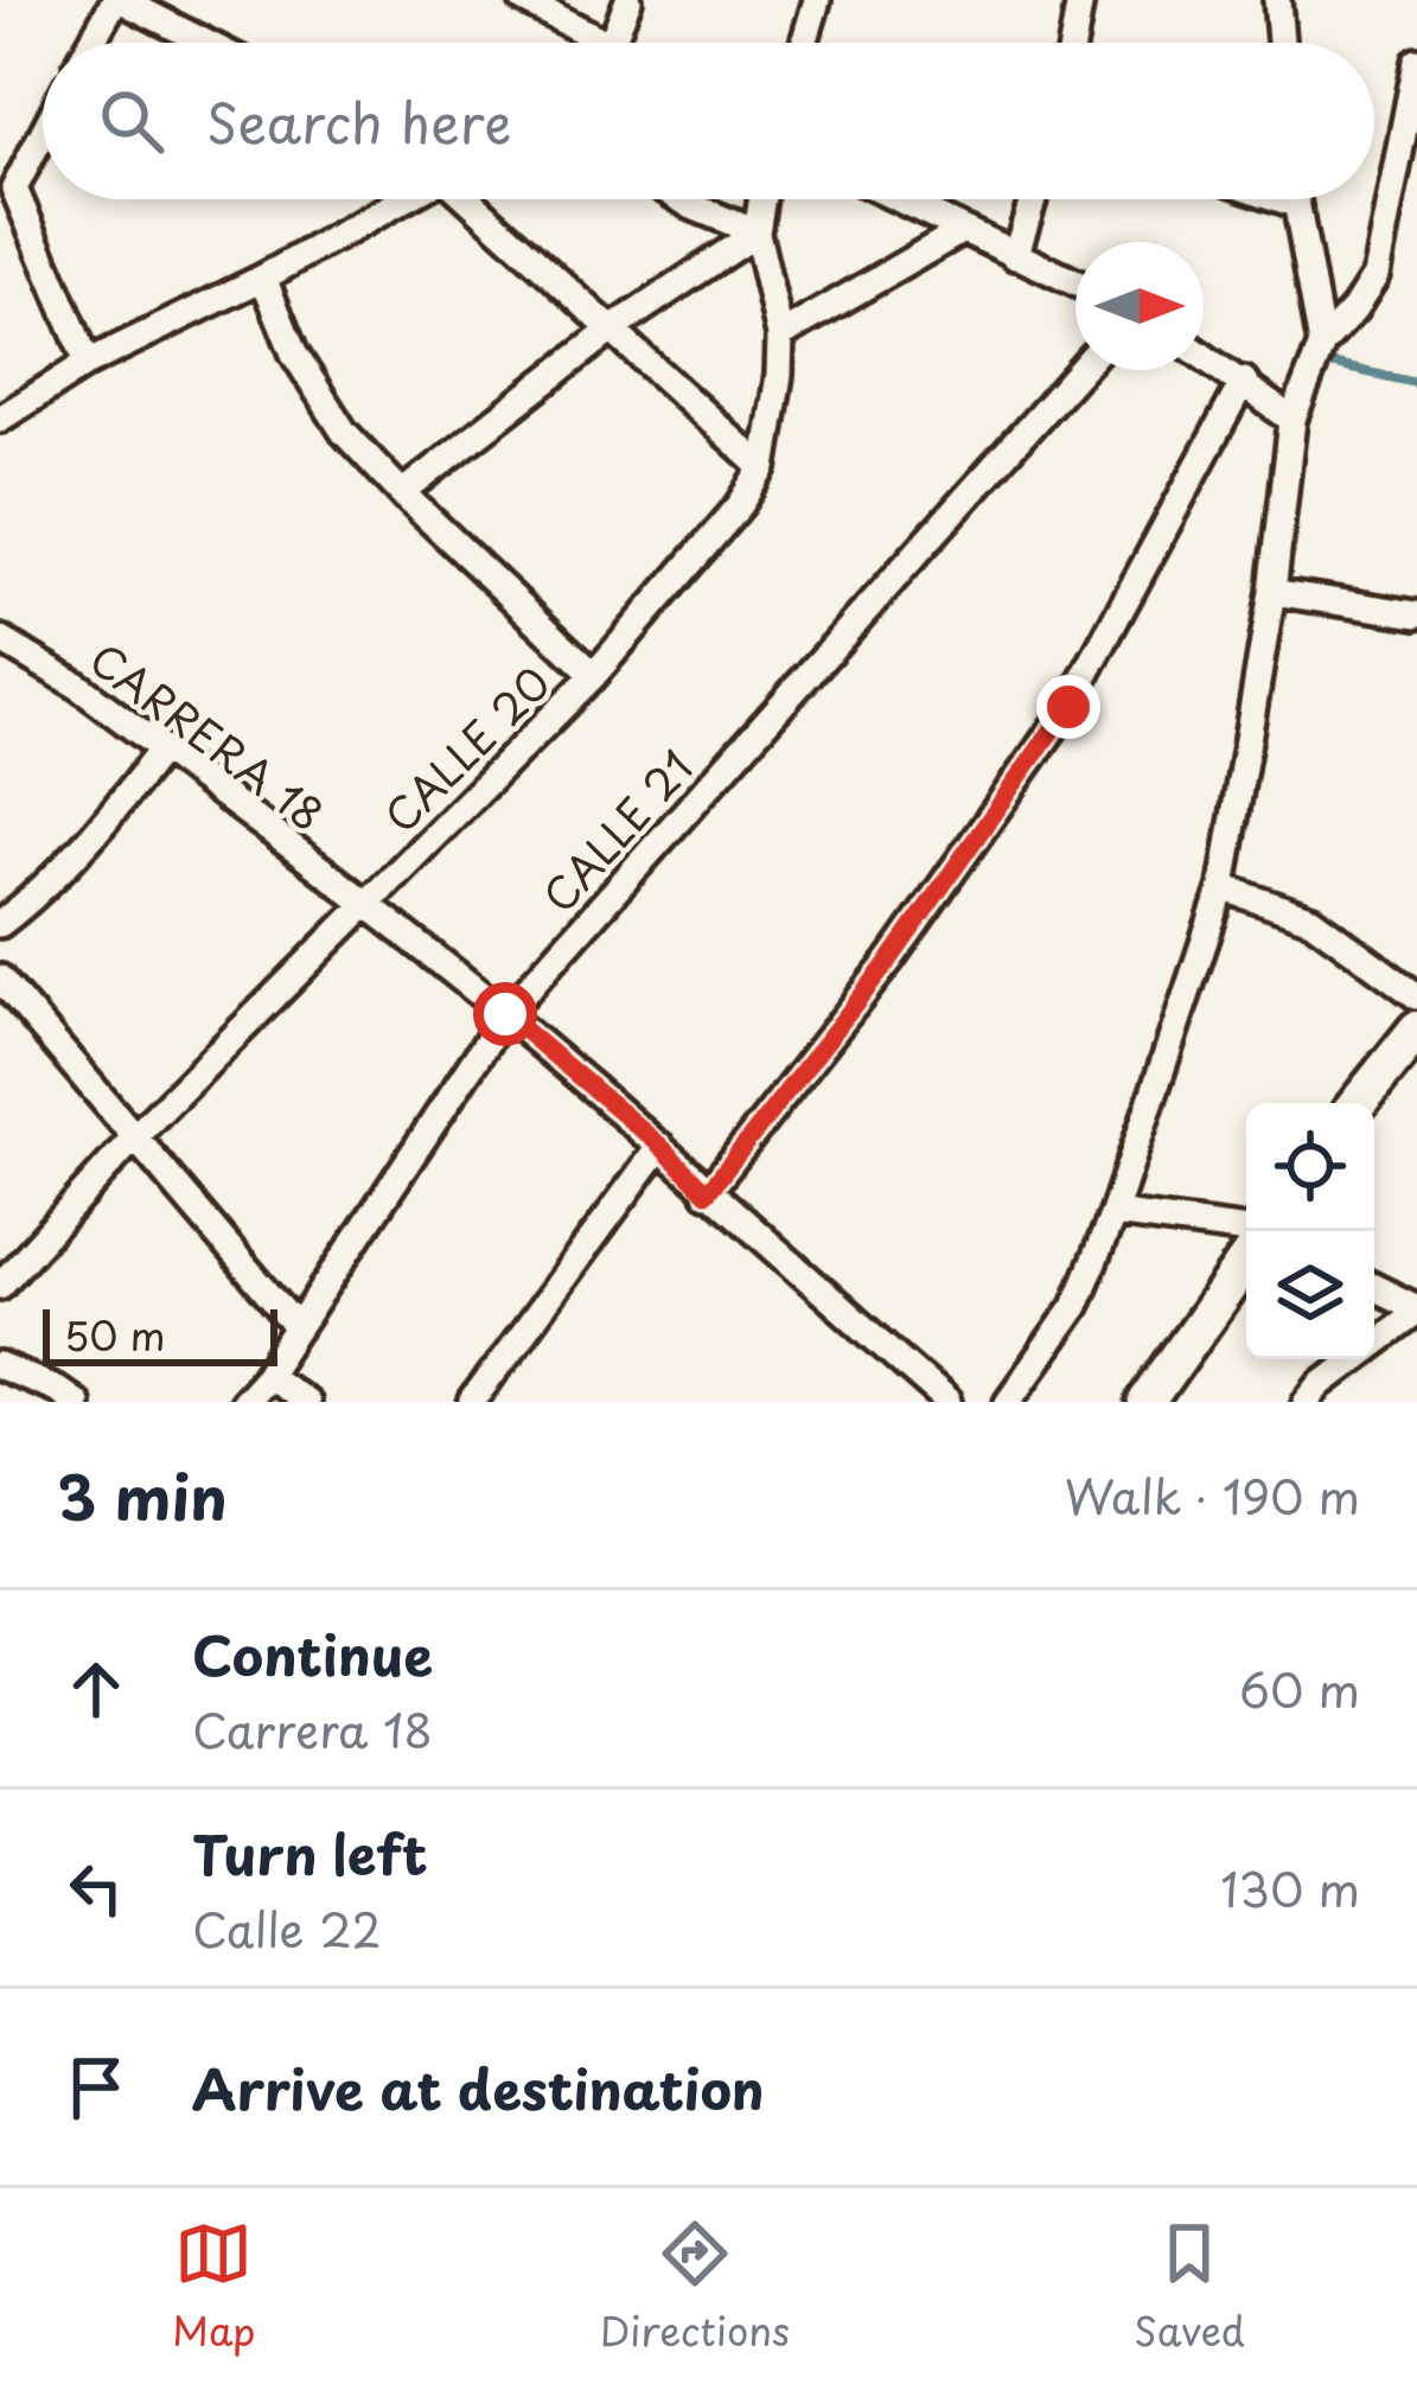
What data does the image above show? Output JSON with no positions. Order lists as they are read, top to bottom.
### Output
{
  "streets": {
    "street": ["CARRERA 18", "CALLE 20", "CALLE 21"]
  },
  "crossings": [
    ["CARRERA 18", "CALLE 20"],
    ["CARRERA 18", "CALLE 21"]
  ],
  "scale_bar": "50 m",
  "north": "right",
  "page": {
    "search": "Search here",
    "scale": "50 m",
    "heading": ["3 min", "Walk · 190 m"],
    "list": [
      ["Continue", "Carrera 18", "60 m"],
      ["Turn left", "Calle 22", "130 m"],
      "Arrive at destination"
    ],
    "nav": ["Map", "Directions", "Saved"]
  }
}
